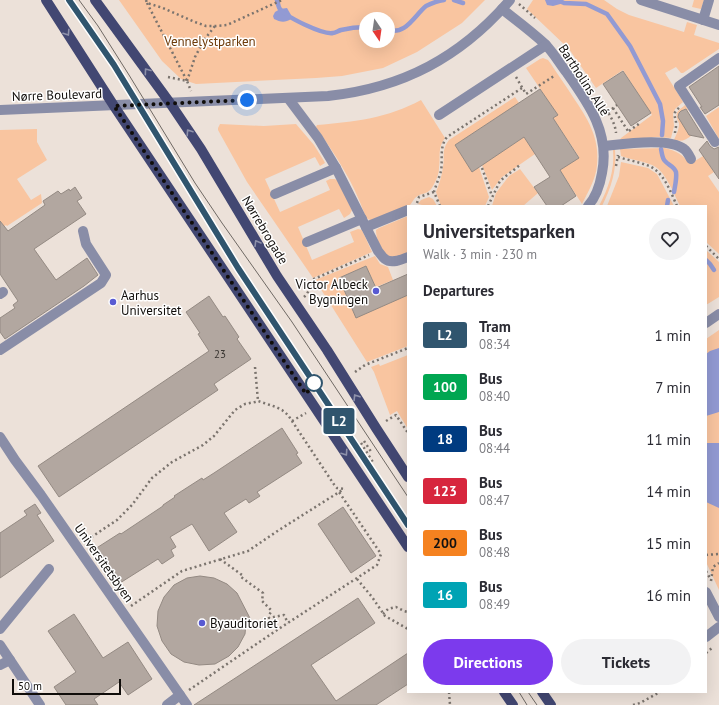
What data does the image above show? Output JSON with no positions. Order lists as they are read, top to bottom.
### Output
{
  "streets": {
    "main road": ["Nørrebrogade"],
    "street": ["Bartholins Allé", "Nørre Boulevard", "Universitetsbyen"]
  },
  "crossings": [
    ["Bartholins Allé", "Nørre Boulevard"],
    ["Nørre Boulevard", "Nørrebrogade"]
  ],
  "parks": ["Vennelystparken"],
  "places": ["Victor Albeck Bygningen", "Aarhus Universitet", "Byauditoriet"],
  "lines": ["tram line L2"],
  "house_numbers": ["23"],
  "scale_bar": "50 m",
  "north": "bottom",
  "page": {
    "on_map": "L2",
    "heading": [
      ["Universitetsparken", "Walk · 3 min · 230 m"],
      "Departures"
    ],
    "list": [
      {
        "mark": "L2",
        "name": "Tram",
        "note": "08:34",
        "value": "1 min"
      },
      {
        "mark": "100",
        "name": "Bus",
        "note": "08:40",
        "value": "7 min"
      },
      {
        "mark": "18",
        "name": "Bus",
        "note": "08:44",
        "value": "11 min"
      },
      {
        "mark": "123",
        "name": "Bus",
        "note": "08:47",
        "value": "14 min"
      },
      {
        "mark": "200",
        "name": "Bus",
        "note": "08:48",
        "value": "15 min"
      },
      {
        "mark": "16",
        "name": "Bus",
        "note": "08:49",
        "value": "16 min"
      }
    ],
    "buttons": ["Directions", "Tickets"],
    "scale": "50 m"
  }
}
